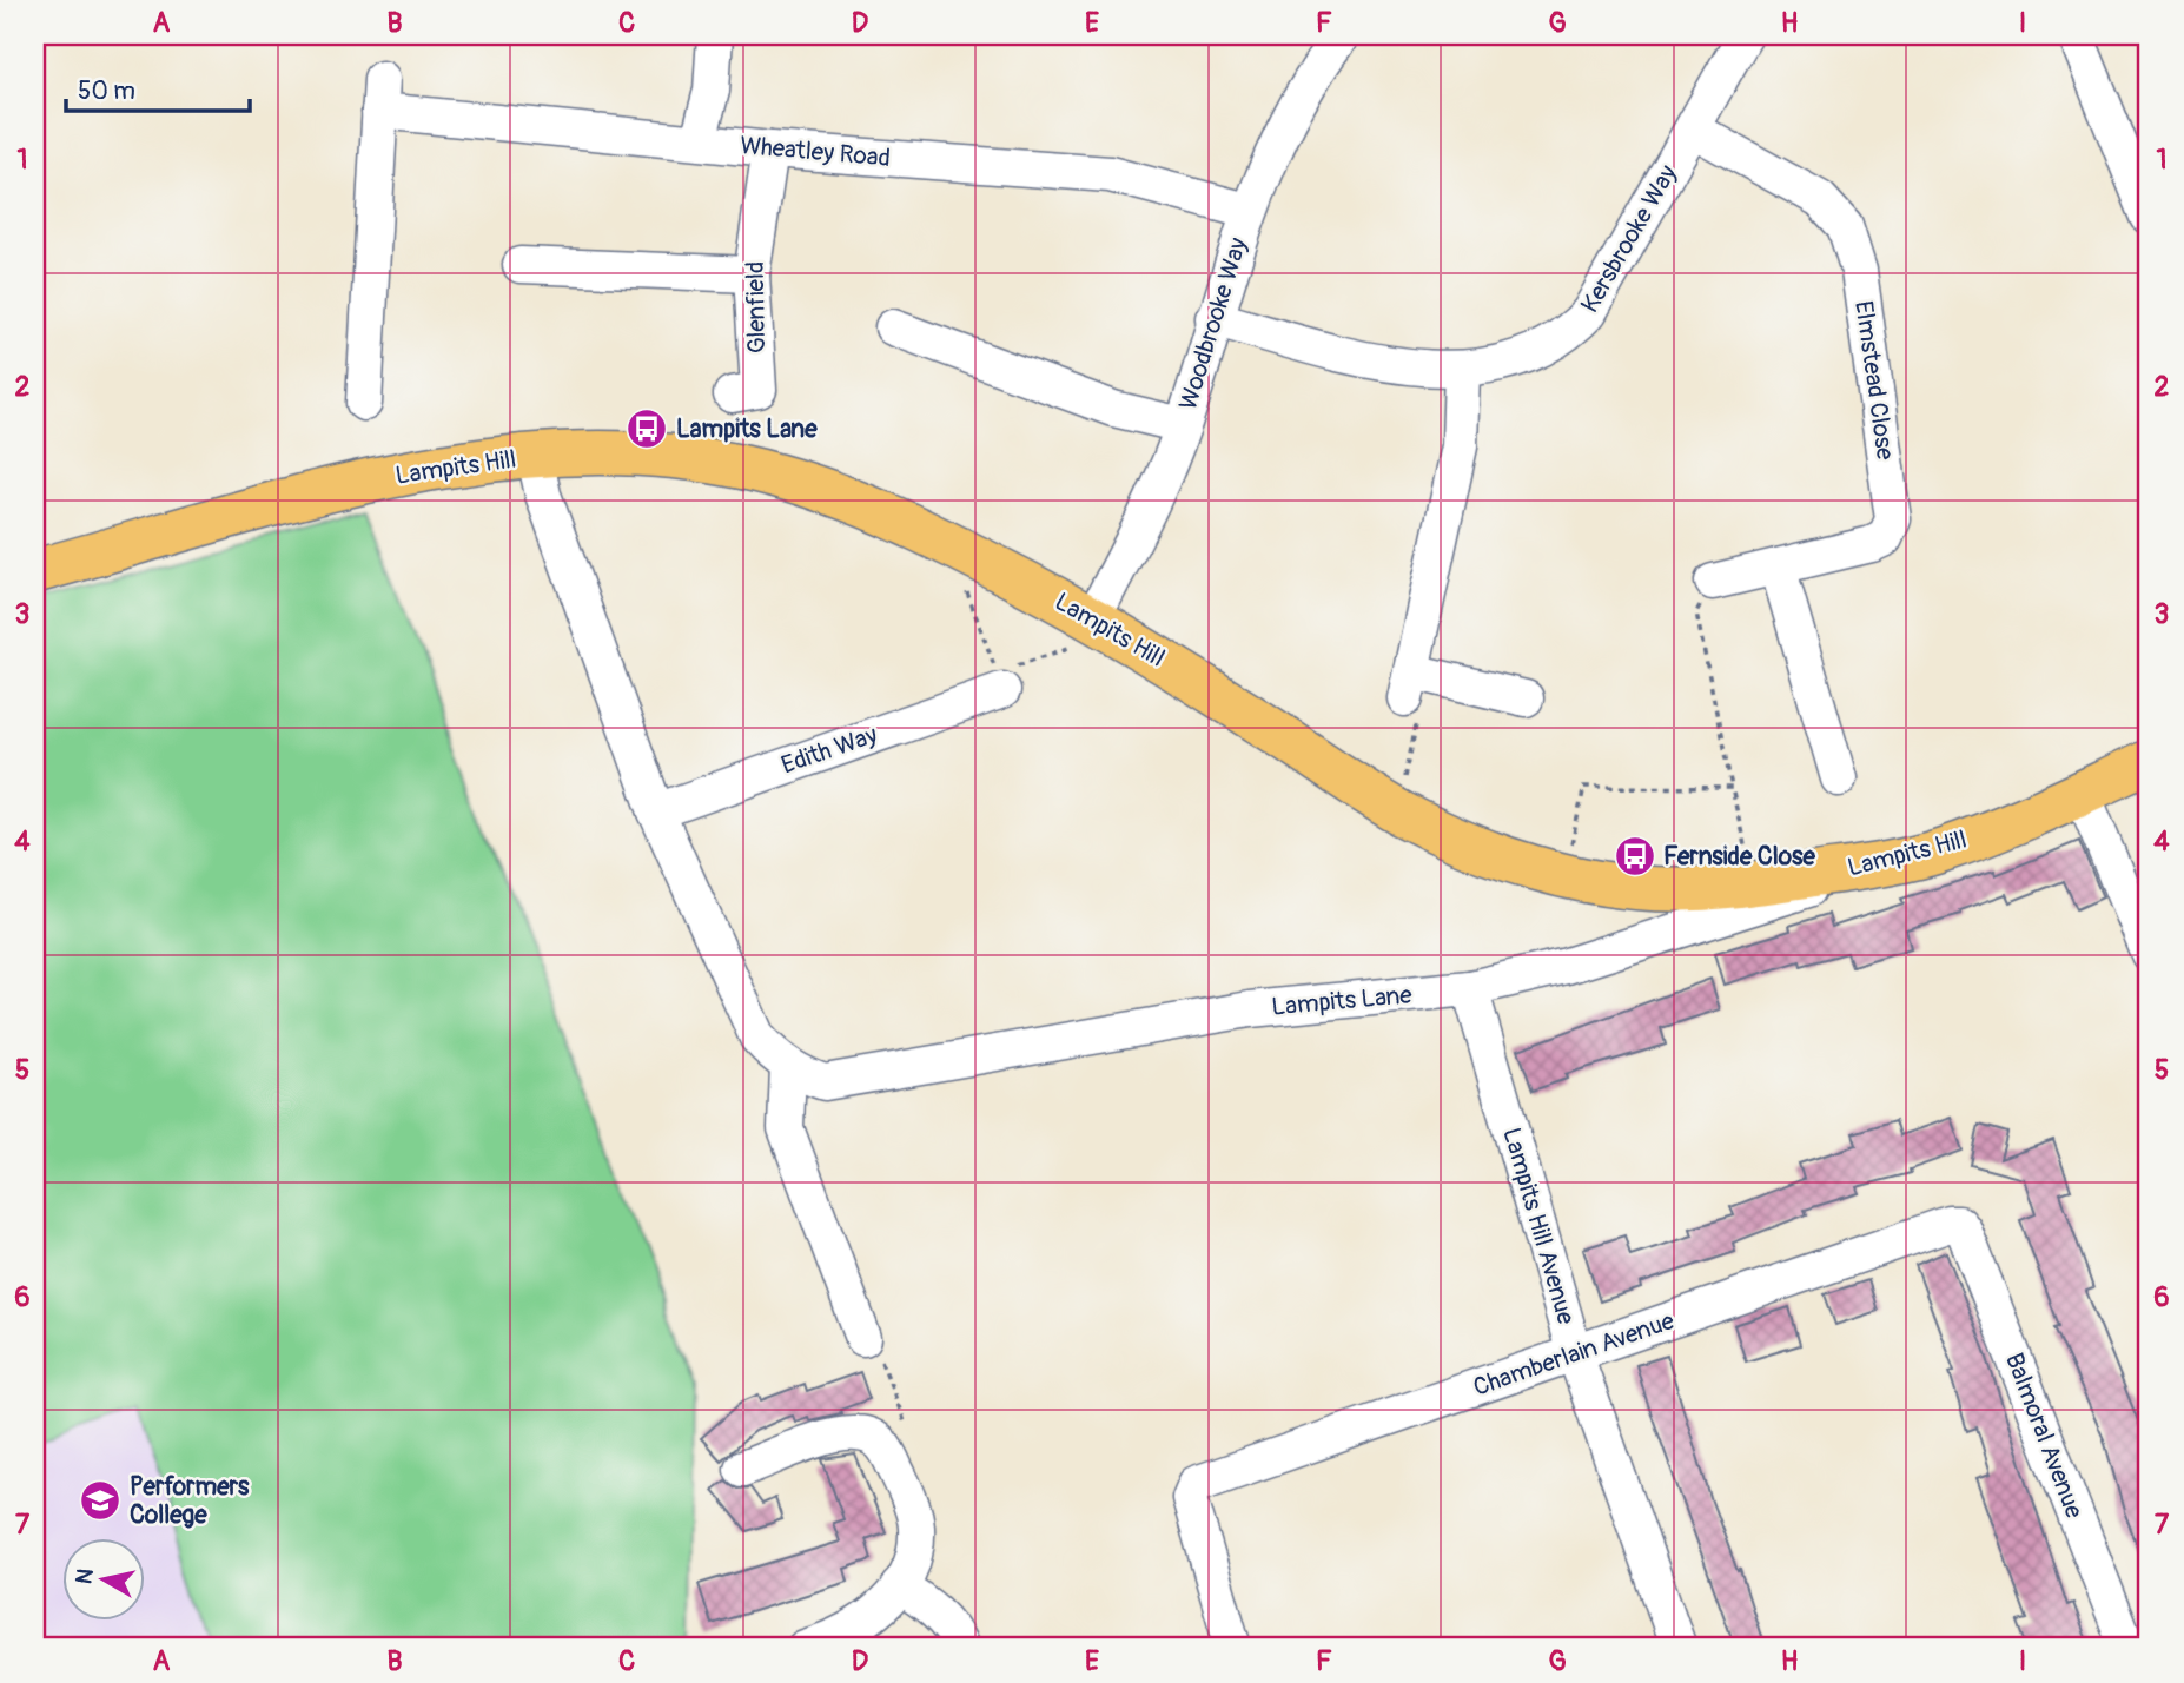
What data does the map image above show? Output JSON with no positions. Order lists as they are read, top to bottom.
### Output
{
  "streets": {
    "main road": ["Lampits Hill"],
    "street": [
      "Wheatley Road",
      "Kersbrooke Way",
      "Glenfield",
      "Woodbrooke Way",
      "Elmstead Close",
      "Edith Way",
      "Lampits Lane",
      "Lampits Hill Avenue",
      "Chamberlain Avenue",
      "Balmoral Avenue"
    ]
  },
  "crossings": [
    ["Wheatley Road", "Glenfield"],
    ["Wheatley Road", "Woodbrooke Way"],
    ["Kersbrooke Way", "Woodbrooke Way"],
    ["Kersbrooke Way", "Elmstead Close"],
    ["Woodbrooke Way", "Lampits Hill"],
    ["Lampits Hill", "Lampits Lane"],
    ["Edith Way", "Lampits Lane"],
    ["Lampits Lane", "Lampits Hill Avenue"],
    ["Lampits Hill Avenue", "Chamberlain Avenue"],
    ["Chamberlain Avenue", "Balmoral Avenue"]
  ],
  "places": {
    "bus stop": ["Lampits Lane", "Fernside Close"],
    "school or university": ["Performers College"]
  },
  "scale_bar": "50 m",
  "north": "left",
  "grid": {
    "columns": [
      "A",
      "B",
      "C",
      "D",
      "E",
      "F",
      "G",
      "H",
      "I"
    ],
    "rows": [
      "1",
      "2",
      "3",
      "4",
      "5",
      "6",
      "7"
    ]
  }
}
